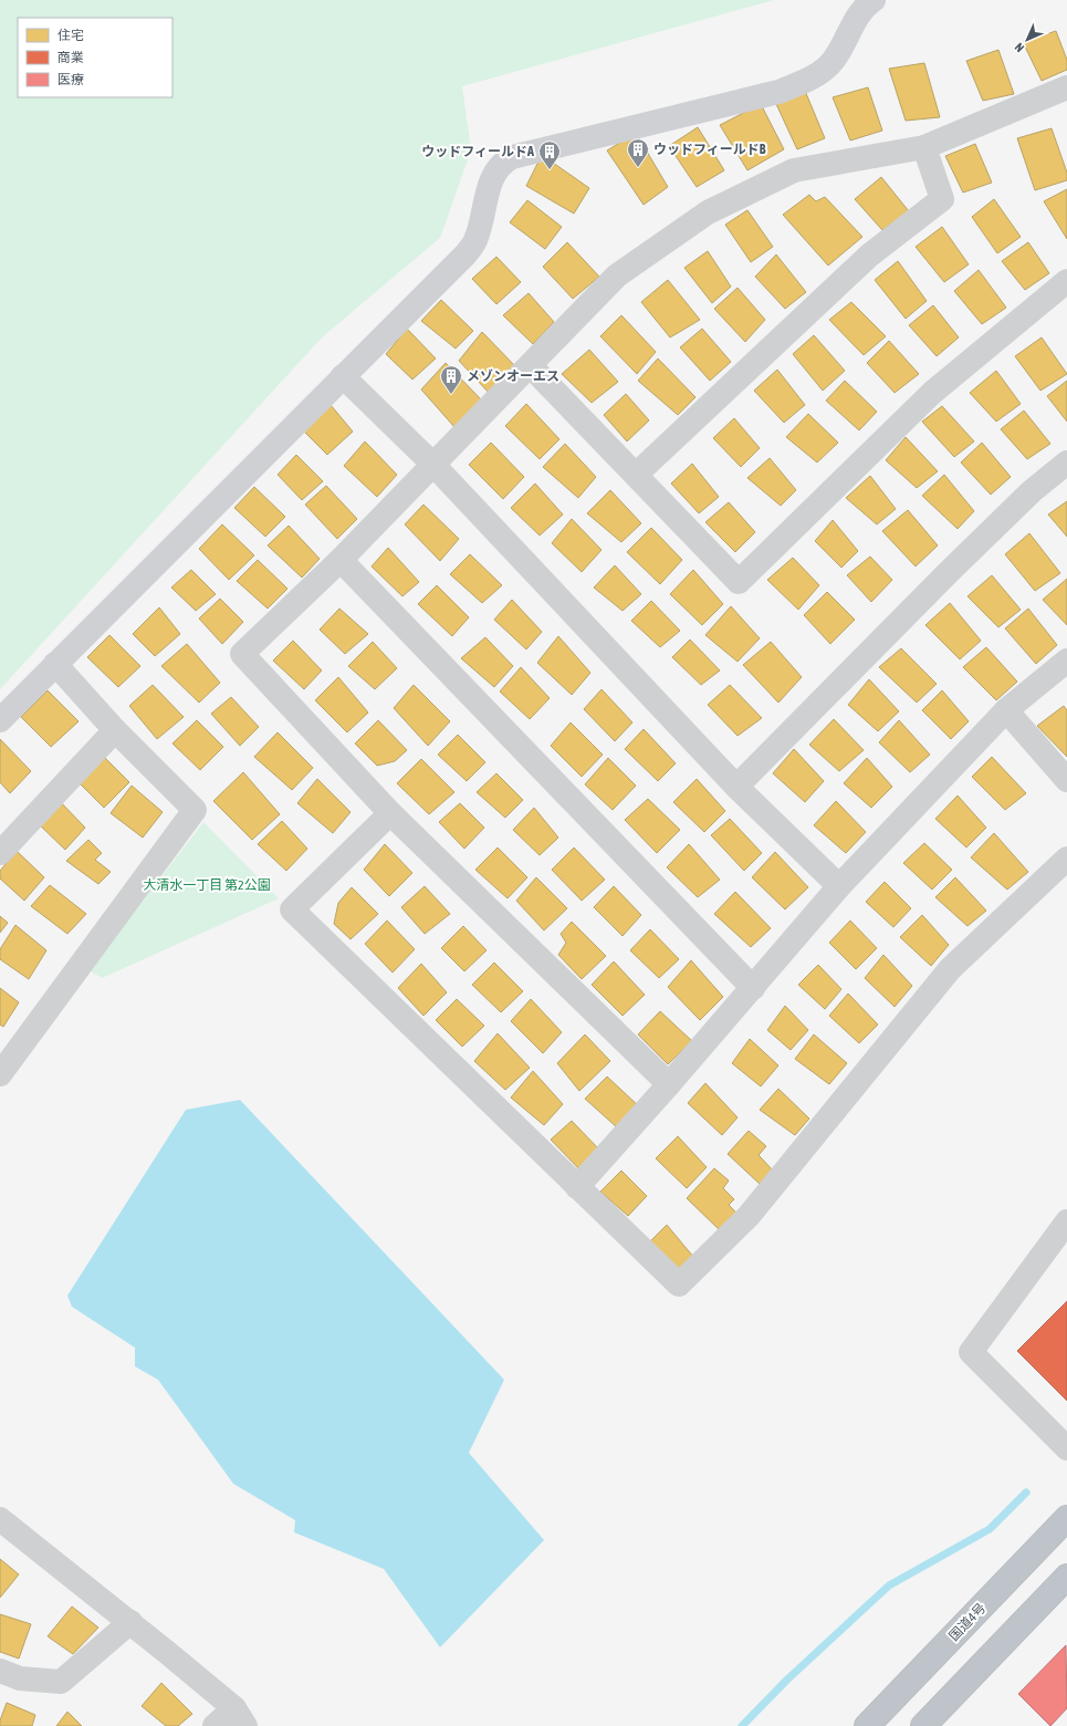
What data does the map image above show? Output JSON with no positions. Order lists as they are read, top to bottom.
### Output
{
  "streets": {
    "highway": ["国道4号"]
  },
  "parks": ["大清水一丁目 第2公園"],
  "places": {
    "building": ["ウッドフィールドB", "ウッドフィールドA", "メゾンオーエス"]
  },
  "legend": ["住宅", "商業", "医療"],
  "north": "bottom left"
}
